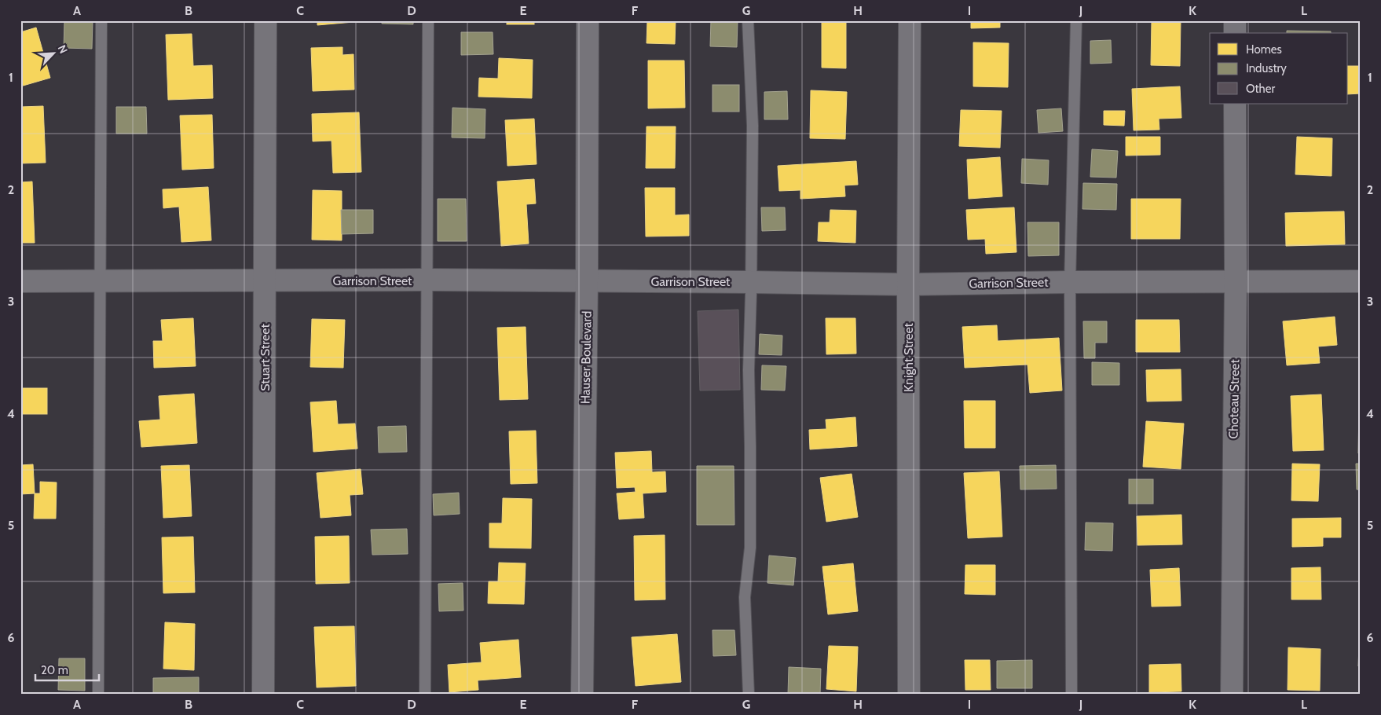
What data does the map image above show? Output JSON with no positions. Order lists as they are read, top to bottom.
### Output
{
  "streets": {
    "street": [
      "Garrison Street",
      "Stuart Street",
      "Hauser Boulevard",
      "Knight Street",
      "Choteau Street"
    ]
  },
  "crossings": [
    ["Garrison Street", "Stuart Street"],
    ["Garrison Street", "Hauser Boulevard"],
    ["Garrison Street", "Knight Street"],
    ["Garrison Street", "Choteau Street"]
  ],
  "legend": ["Homes", "Industry", "Other"],
  "scale_bar": "20 m",
  "north": "top right",
  "grid": {
    "columns": [
      "A",
      "B",
      "C",
      "D",
      "E",
      "F",
      "G",
      "H",
      "I",
      "J",
      "K",
      "L"
    ],
    "rows": [
      "1",
      "2",
      "3",
      "4",
      "5",
      "6"
    ]
  }
}
